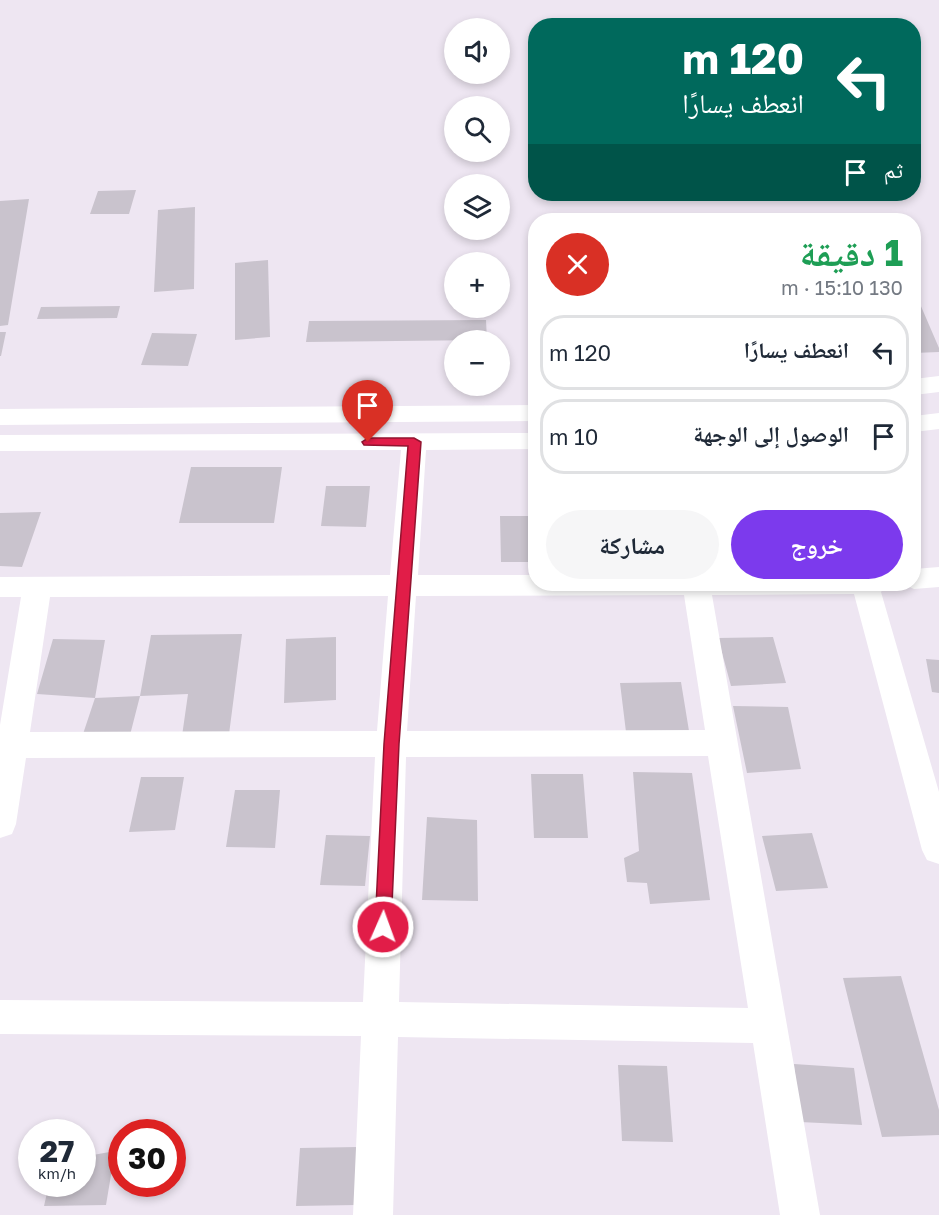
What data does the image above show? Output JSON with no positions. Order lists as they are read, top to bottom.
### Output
{
  "page": {
    "map_buttons": ["+", "−"],
    "turn": ["120 m", "انعطف يسارًا"],
    "then": "ثم",
    "heading": ["1 دقيقة", "130 m · 15:10"],
    "list": [
      {
        "name": "انعطف يسارًا",
        "value": "120 m"
      },
      {
        "name": "الوصول إلى الوجهة",
        "value": "10 m"
      }
    ],
    "buttons": ["خروج", "مشاركة"],
    "speed": "27 km/h",
    "limit": "30"
  }
}
